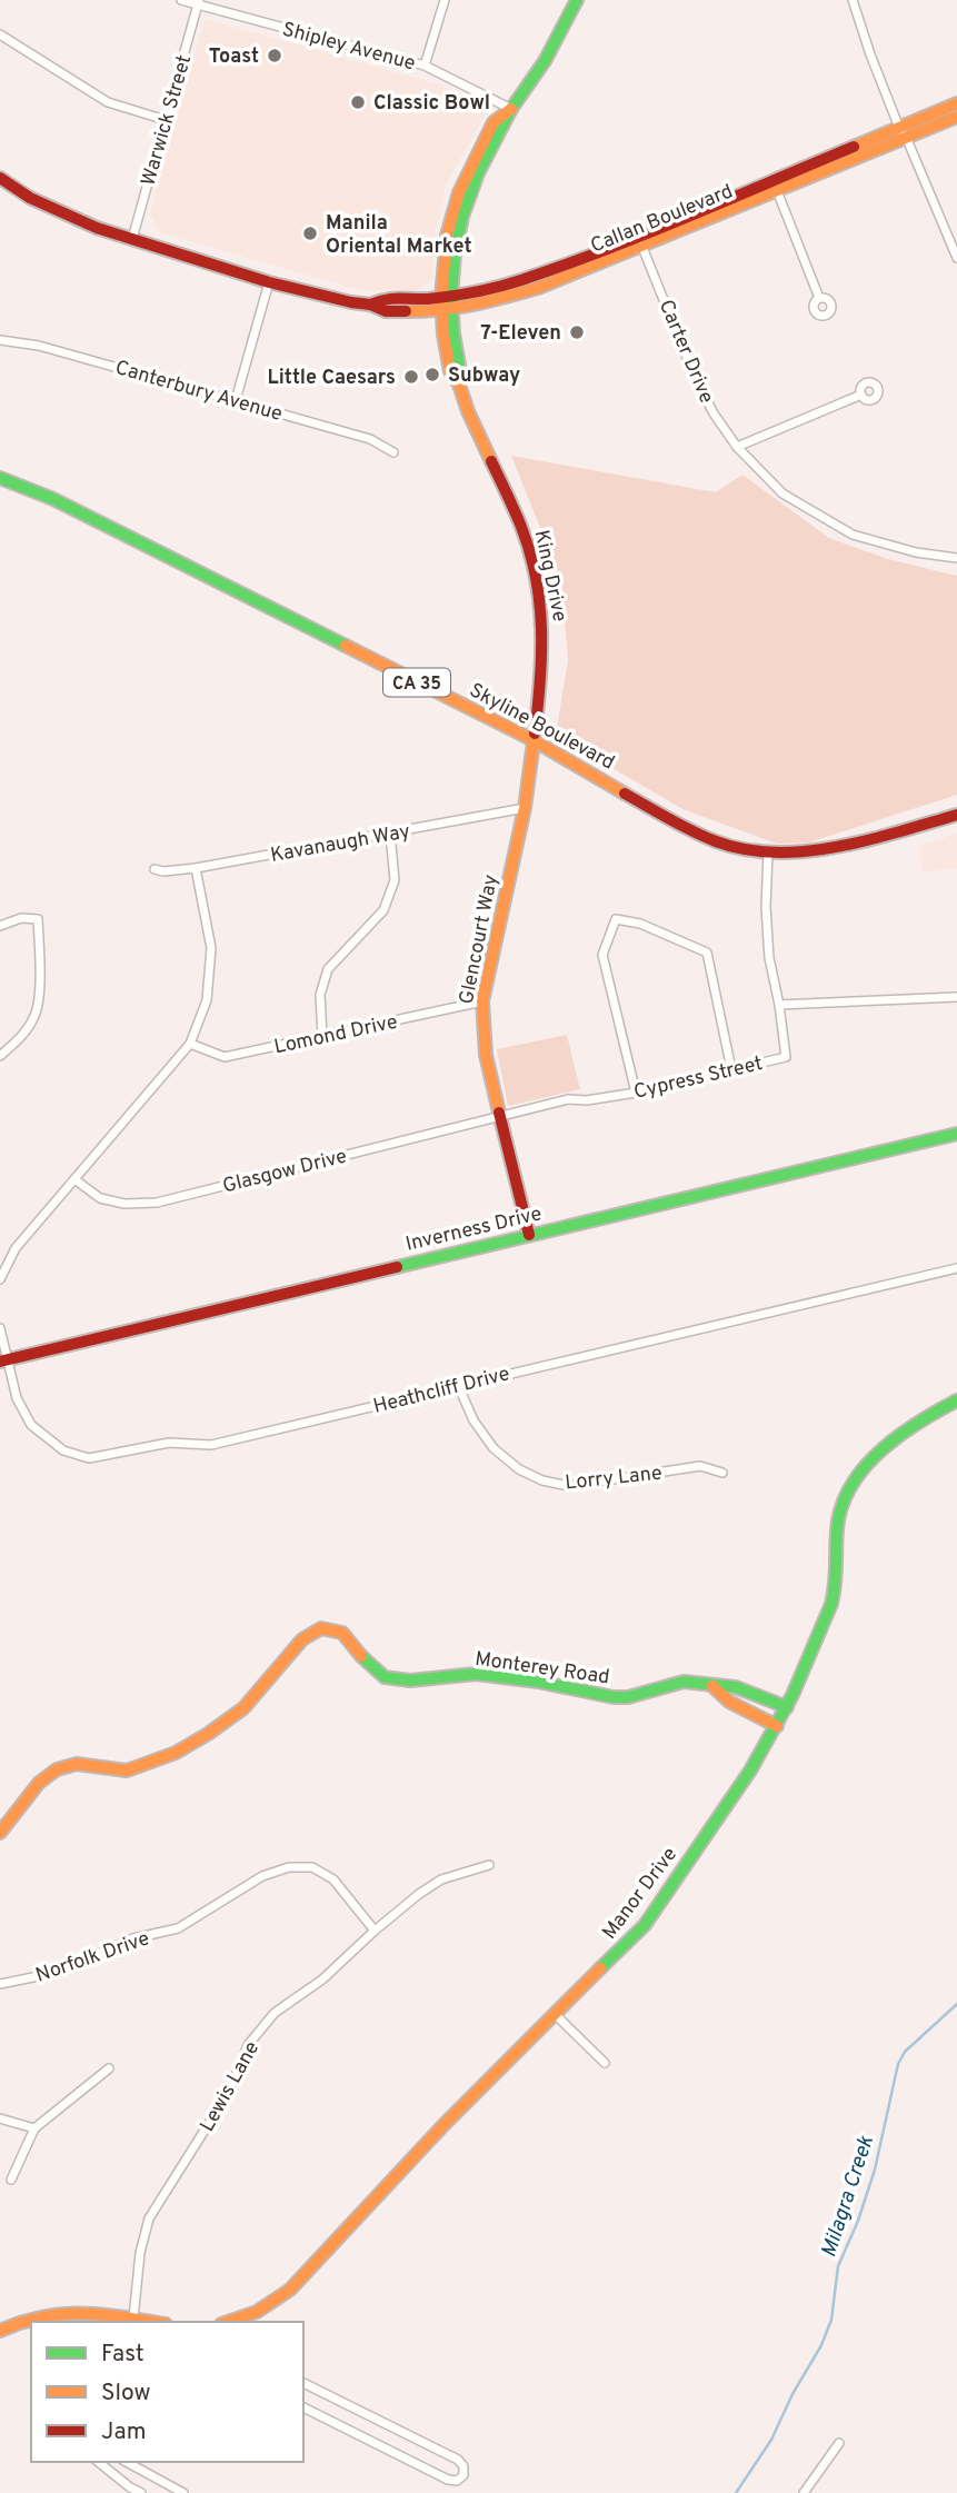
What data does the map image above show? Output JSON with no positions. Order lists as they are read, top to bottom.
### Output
{
  "streets": {
    "street": [
      "Shipley Avenue",
      "Warwick Street",
      "Callan Boulevard",
      "Carter Drive",
      "Canterbury Avenue",
      "King Drive",
      "CA 35",
      "Skyline Boulevard",
      "Kavanaugh Way",
      "Glencourt Way",
      "Lomond Drive",
      "Cypress Street",
      "Glasgow Drive",
      "Inverness Drive",
      "Heathcliff Drive",
      "Lorry Lane",
      "Monterey Road",
      "Manor Drive",
      "Norfolk Drive",
      "Lewis Lane"
    ]
  },
  "crossings": [
    ["Shipley Avenue", "Warwick Street"],
    ["Shipley Avenue", "King Drive"],
    ["Warwick Street", "Callan Boulevard"],
    ["Callan Boulevard", "Carter Drive"],
    ["Callan Boulevard", "King Drive"],
    ["King Drive", "Skyline Boulevard"],
    ["King Drive", "Glencourt Way"],
    ["Skyline Boulevard", "Glencourt Way"],
    ["Skyline Boulevard", "Cypress Street"],
    ["Kavanaugh Way", "Glencourt Way"],
    ["Glencourt Way", "Lomond Drive"],
    ["Glencourt Way", "Cypress Street"],
    ["Glencourt Way", "Glasgow Drive"],
    ["Glencourt Way", "Inverness Drive"],
    ["Cypress Street", "Glasgow Drive"],
    ["Inverness Drive", "Heathcliff Drive"],
    ["Heathcliff Drive", "Lorry Lane"],
    ["Monterey Road", "Manor Drive"],
    ["Norfolk Drive", "Lewis Lane"]
  ],
  "water": ["Milagra Creek"],
  "places": [
    "Toast",
    "Classic Bowl",
    "Manila Oriental Market",
    "7-Eleven",
    "Subway",
    "Little Caesars"
  ],
  "legend": ["Fast", "Slow", "Jam"]
}
